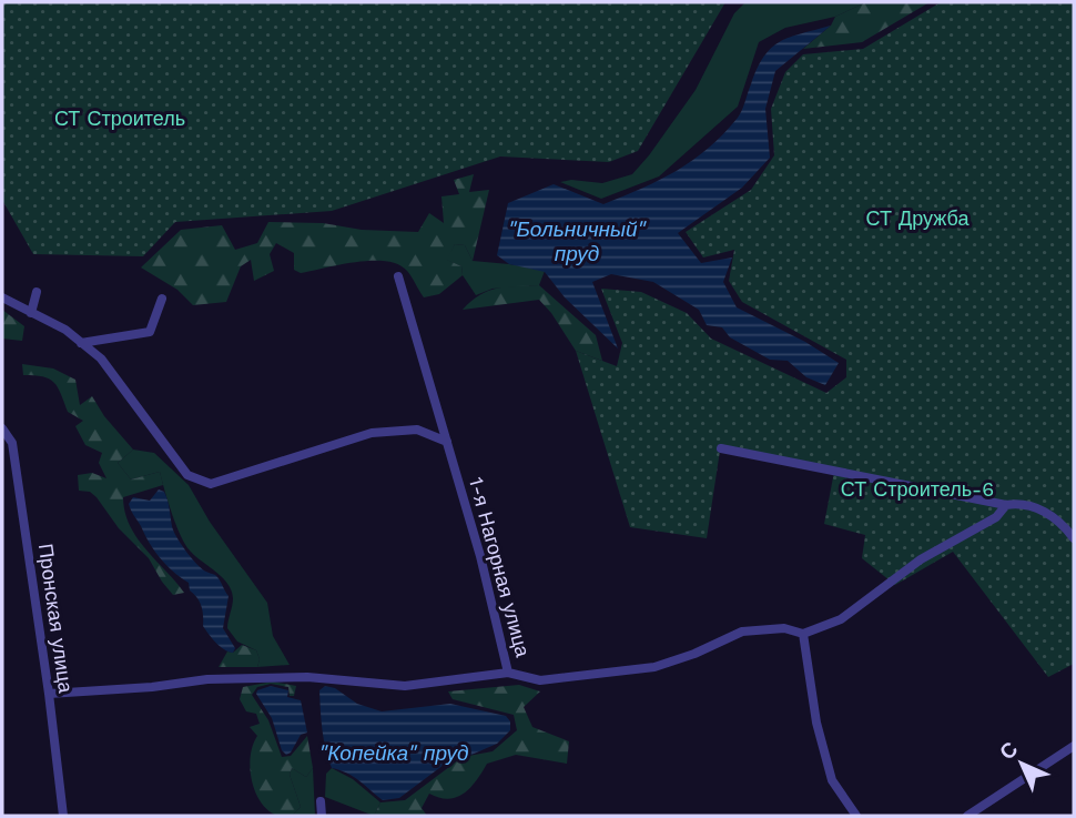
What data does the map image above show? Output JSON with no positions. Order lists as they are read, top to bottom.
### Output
{
  "streets": {
    "street": ["1-я Нагорная улица", "Пронская улица"]
  },
  "crossings": [
    ["1-я Нагорная улица", "Пронская улица"]
  ],
  "water": ["\"Больничный\" пруд", "\"Копейка\" пруд"],
  "parks": ["СТ Строитель", "СТ Дружба", "СТ Строитель-6"],
  "north": "top left"
}
